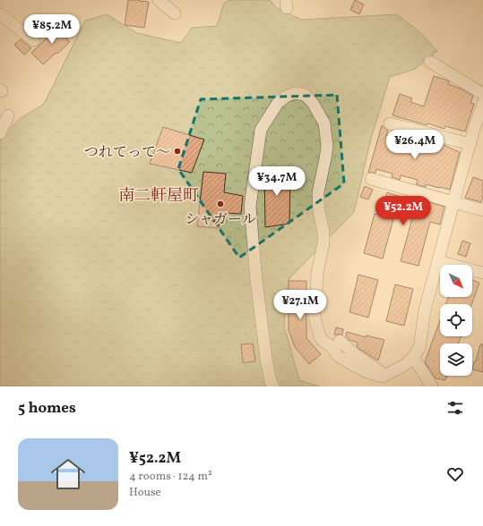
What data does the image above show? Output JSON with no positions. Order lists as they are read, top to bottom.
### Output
{
  "districts": ["南二軒屋町"],
  "places": ["つれてって～", "シャガール"],
  "north": "bottom right",
  "page": {
    "price": [
      "¥85.2M",
      "¥26.4M",
      "¥34.7M",
      "¥52.2M",
      "¥27.1M"
    ],
    "heading": "5 homes",
    "list": [
      {
        "name": "¥52.2M",
        "note": "4 rooms · 124 m² · House"
      }
    ]
  }
}
